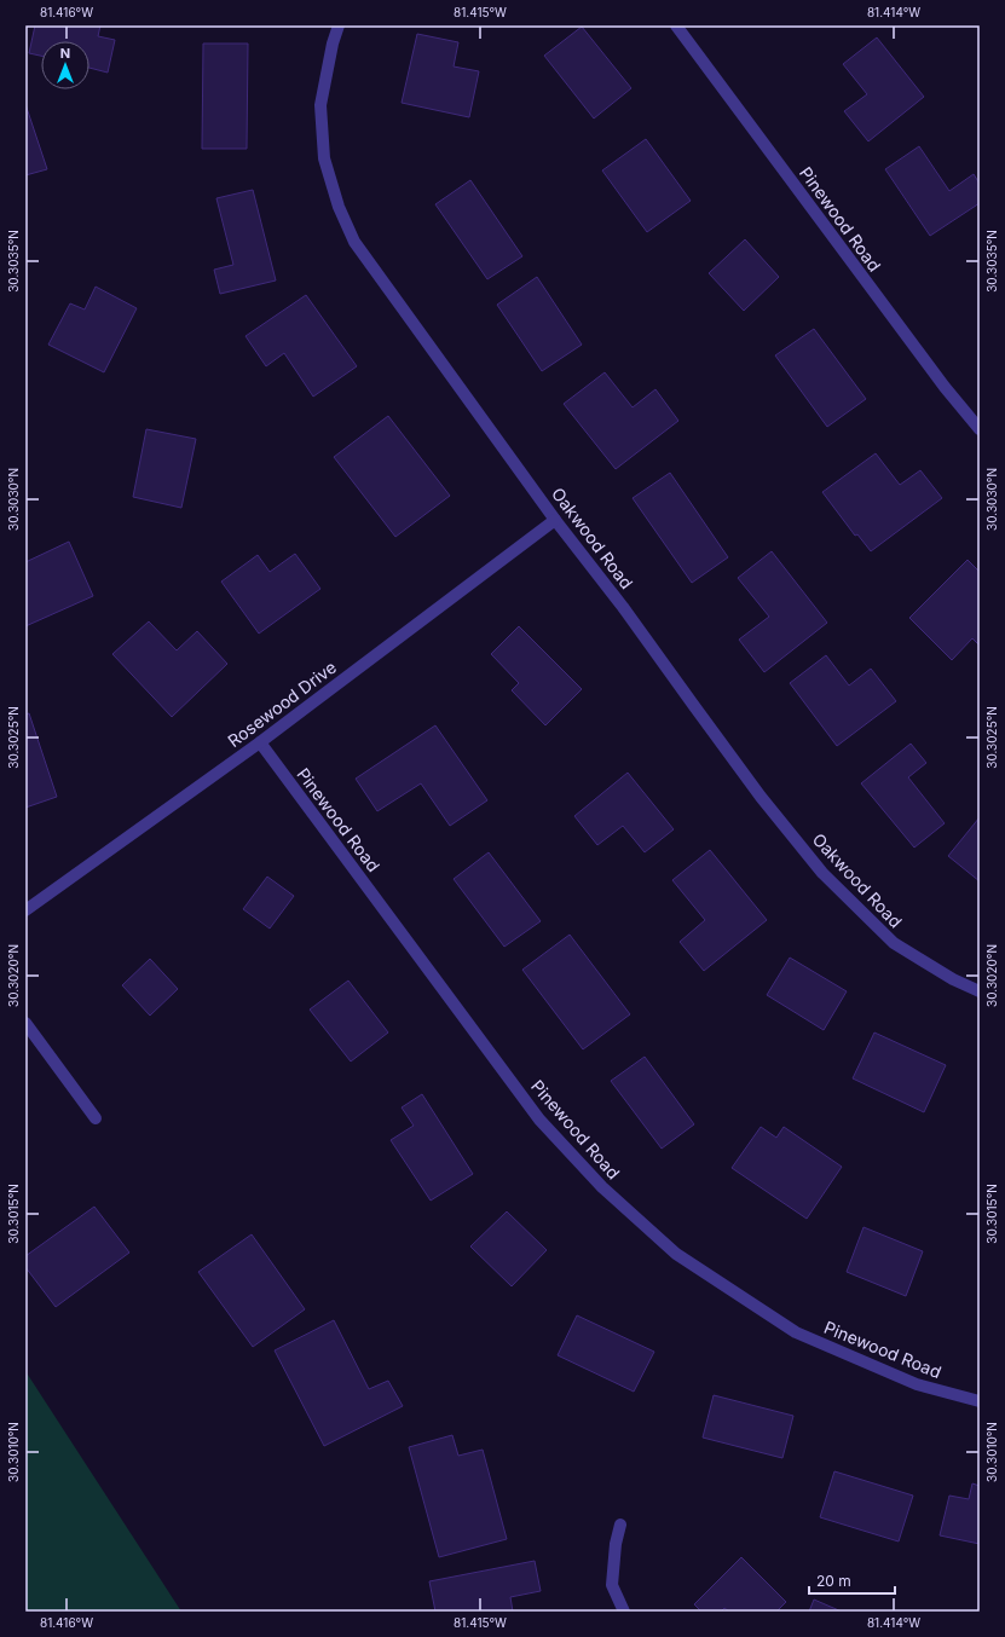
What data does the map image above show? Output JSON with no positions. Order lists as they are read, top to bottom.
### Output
{
  "streets": {
    "street": ["Pinewood Road", "Oakwood Road", "Rosewood Drive"]
  },
  "crossings": [
    ["Pinewood Road", "Rosewood Drive"],
    ["Oakwood Road", "Rosewood Drive"]
  ],
  "scale_bar": "20 m",
  "north": "top",
  "coordinates": [
    "81.416°W",
    "81.415°W",
    "81.414°W",
    "30.3035°N",
    "30.3030°N",
    "30.3025°N",
    "30.3020°N",
    "30.3015°N",
    "30.3010°N"
  ]
}
